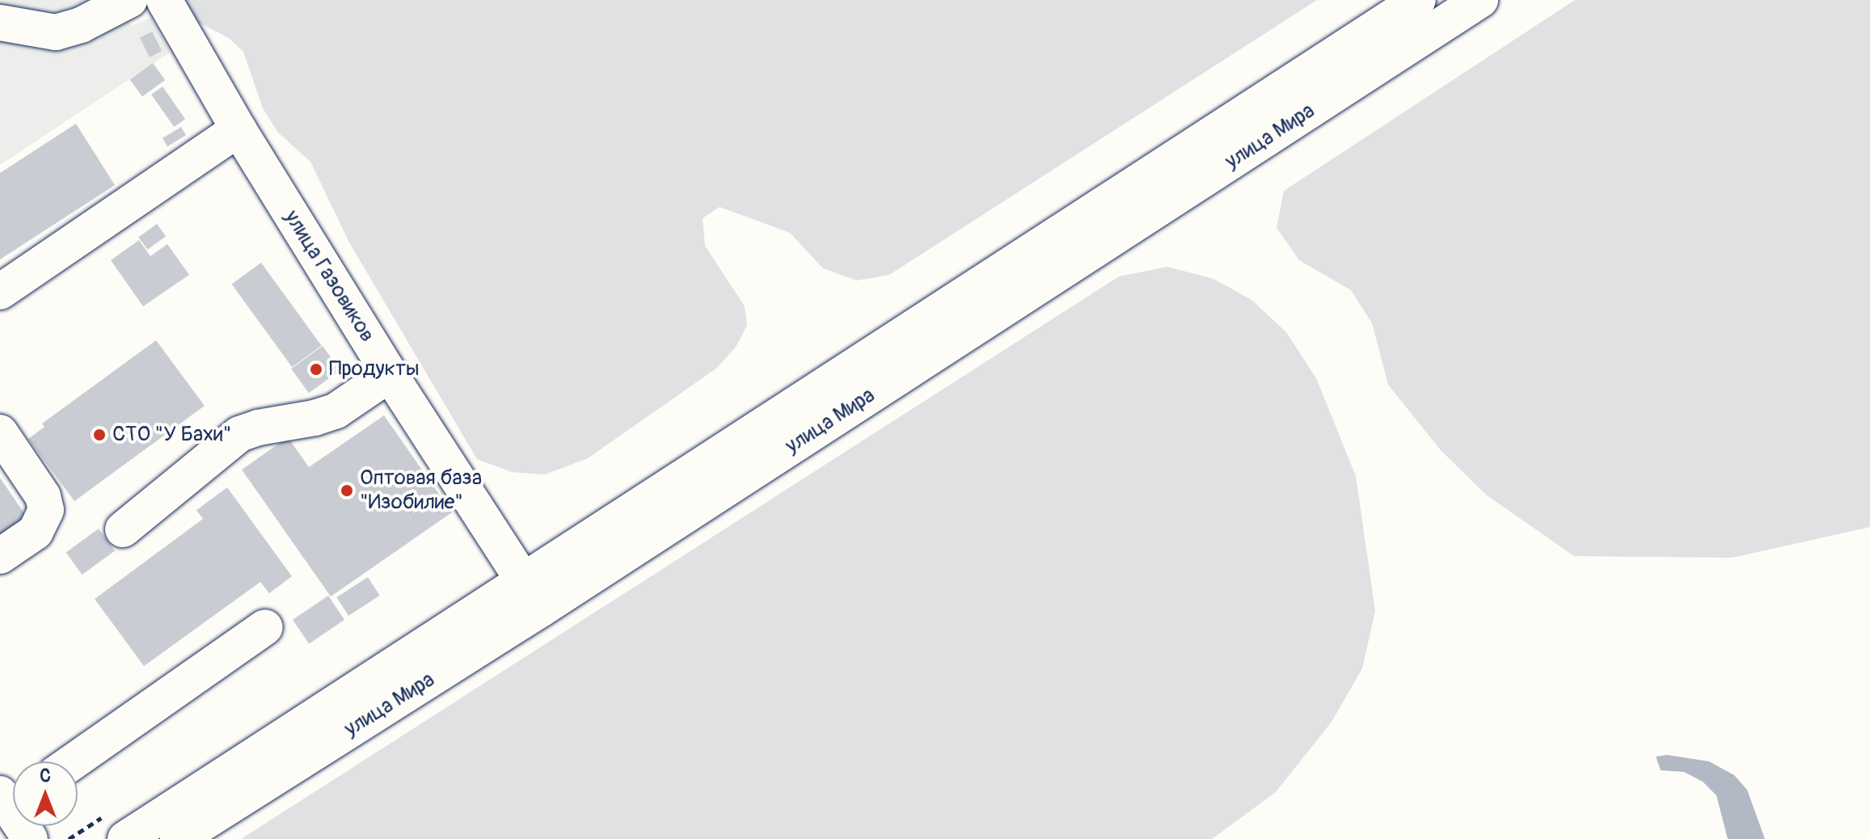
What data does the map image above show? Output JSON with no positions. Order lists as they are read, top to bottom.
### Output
{
  "streets": {
    "main road": ["улица Мира", "улица Газовиков"]
  },
  "crossings": [
    ["улица Мира", "улица Газовиков"]
  ],
  "places": ["Продукты", "СТО \"У Бахи\"", "Оптовая база \"Изобилие\""],
  "north": "top"
}
